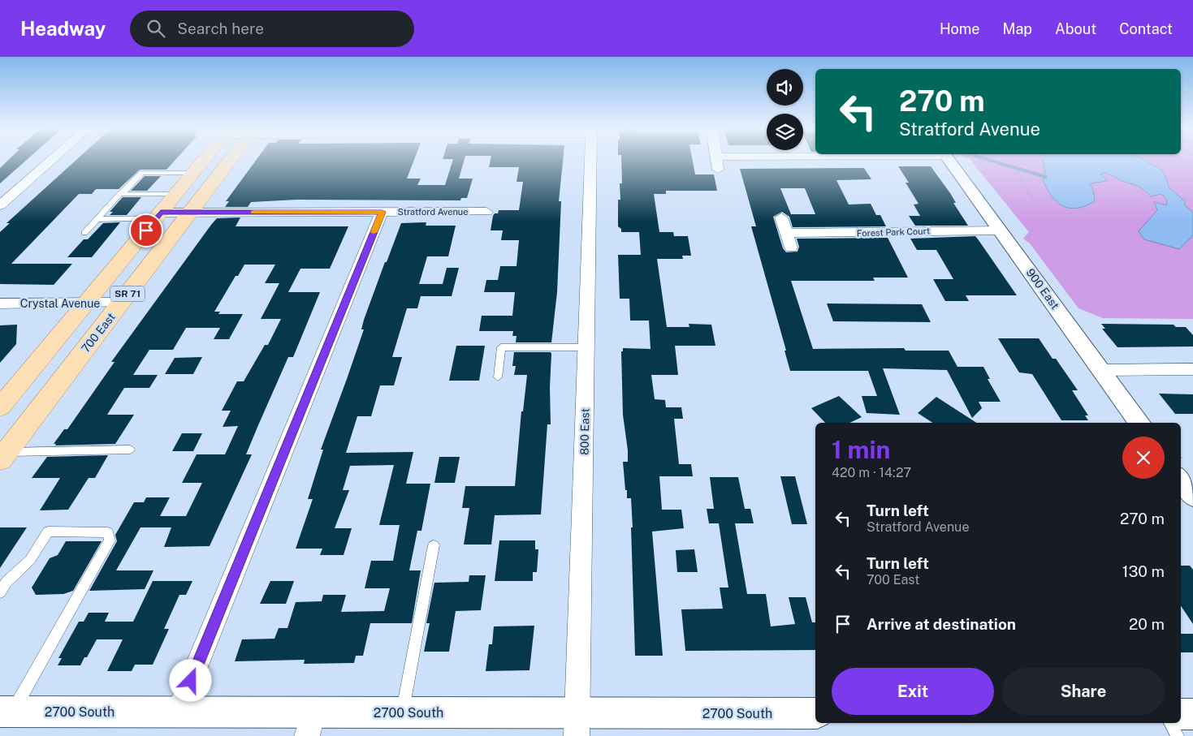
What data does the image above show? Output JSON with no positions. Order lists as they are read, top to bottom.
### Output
{
  "streets": {
    "main road": ["SR 71", "700 East"],
    "street": [
      "Stratford Avenue",
      "Forest Park Court",
      "900 East",
      "Crystal Avenue",
      "800 East",
      "2700 South"
    ]
  },
  "crossings": [
    ["Stratford Avenue", "SR 71"],
    ["Stratford Avenue", "700 East"],
    ["Forest Park Court", "900 East"],
    ["SR 71", "Crystal Avenue"],
    ["Crystal Avenue", "700 East"],
    ["800 East", "2700 South"]
  ],
  "page": {
    "header": "Headway",
    "search": "Search here",
    "nav": [
      "Home",
      "Map",
      "About",
      "Contact"
    ],
    "turn": ["270 m", "Stratford Avenue"],
    "heading": ["1 min", "420 m · 14:27"],
    "list": [
      {
        "name": "Turn left",
        "note": "Stratford Avenue",
        "value": "270 m"
      },
      {
        "name": "Turn left",
        "note": "700 East",
        "value": "130 m"
      },
      {
        "name": "Arrive at destination",
        "value": "20 m"
      }
    ],
    "buttons": ["Exit", "Share"]
  }
}
